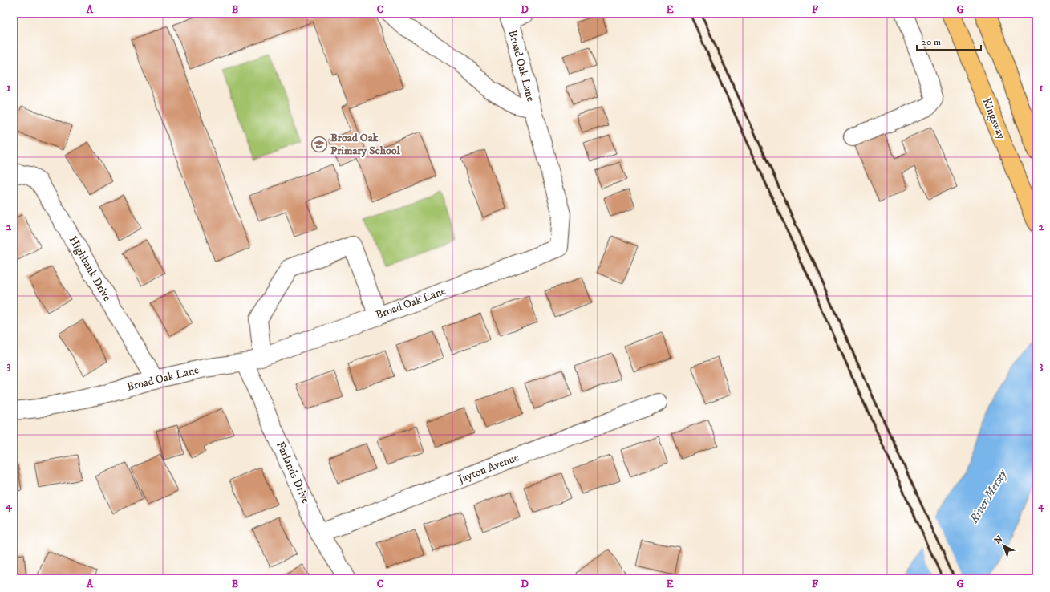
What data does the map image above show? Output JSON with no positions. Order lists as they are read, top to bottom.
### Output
{
  "streets": {
    "highway": ["Kingsway"],
    "street": [
      "Broad Oak Lane",
      "Highbank Drive",
      "Jayton Avenue",
      "Farlands Drive"
    ]
  },
  "crossings": [
    ["Broad Oak Lane", "Highbank Drive"],
    ["Broad Oak Lane", "Farlands Drive"],
    ["Jayton Avenue", "Farlands Drive"]
  ],
  "water": ["River Mersey"],
  "places": {
    "school or university": ["Broad Oak Primary School"]
  },
  "scale_bar": "20 m",
  "north": "top left",
  "grid": {
    "columns": [
      "A",
      "B",
      "C",
      "D",
      "E",
      "F",
      "G"
    ],
    "rows": [
      "1",
      "2",
      "3",
      "4"
    ]
  }
}
